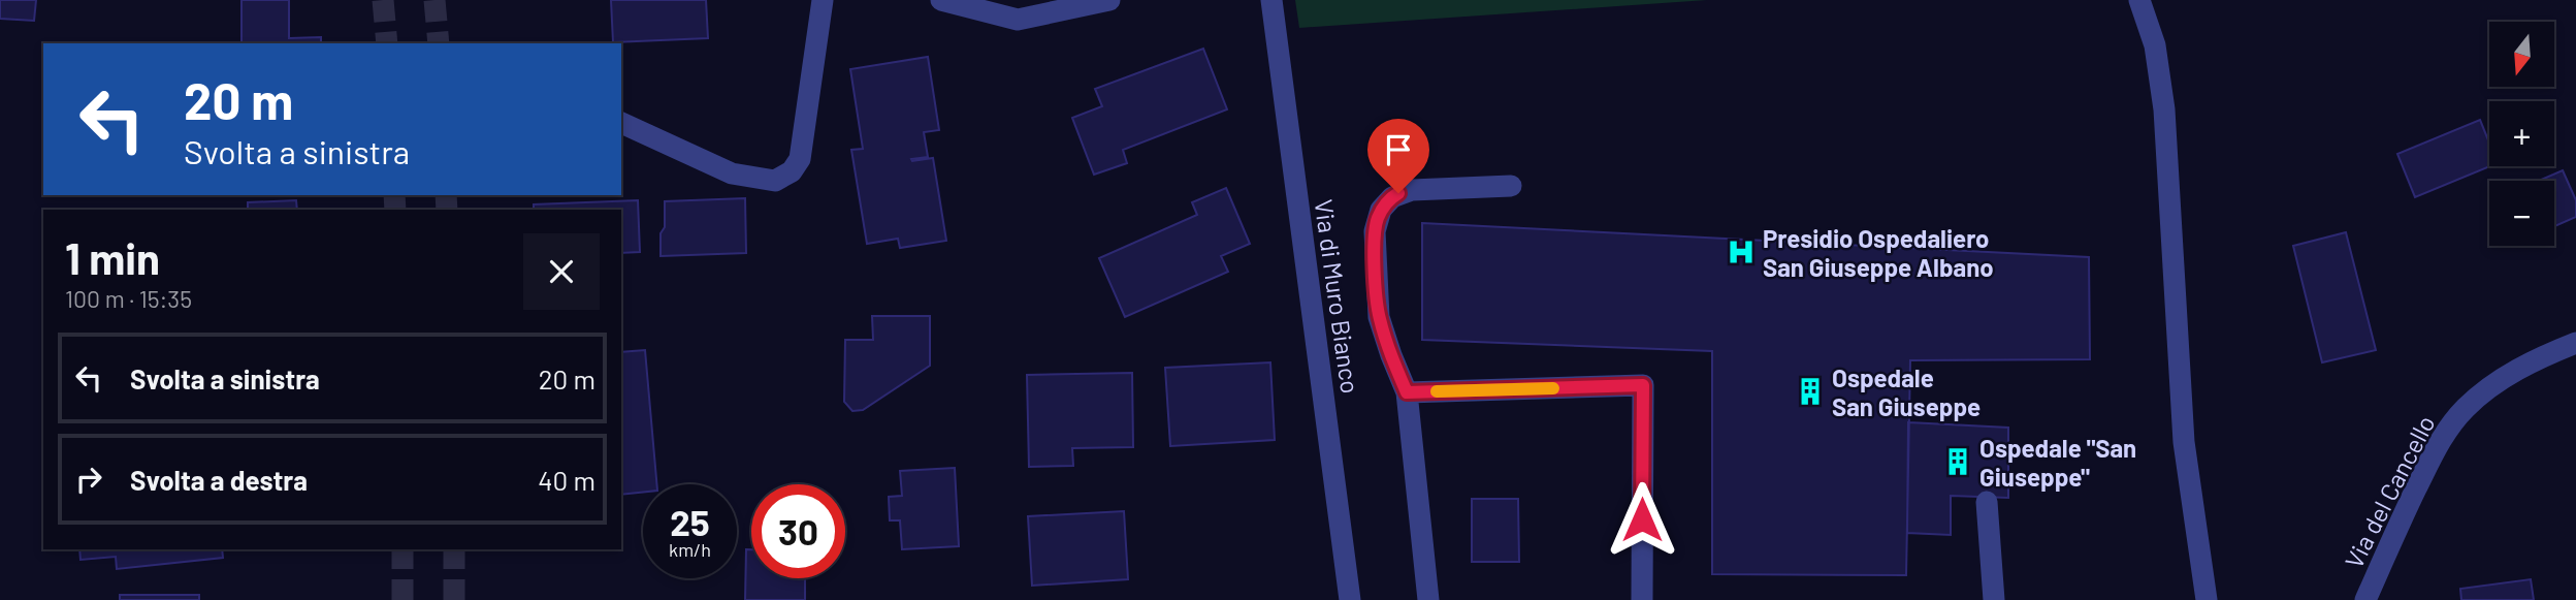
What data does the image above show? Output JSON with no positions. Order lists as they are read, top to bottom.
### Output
{
  "streets": {
    "street": ["Via di Muro Bianco", "Via del Cancello"]
  },
  "places": {
    "hospital": ["Presidio Ospedaliero San Giuseppe Albano"],
    "building": ["Ospedale San Giuseppe", "Ospedale \"San Giuseppe\""]
  },
  "north": "bottom",
  "page": {
    "map_buttons": ["+", "−"],
    "turn": ["20 m", "Svolta a sinistra"],
    "heading": ["1 min", "100 m · 15:35"],
    "list": [
      {
        "name": "Svolta a sinistra",
        "value": "20 m"
      },
      {
        "name": "Svolta a destra",
        "value": "40 m"
      }
    ],
    "speed": "25 km/h",
    "limit": "30"
  }
}
